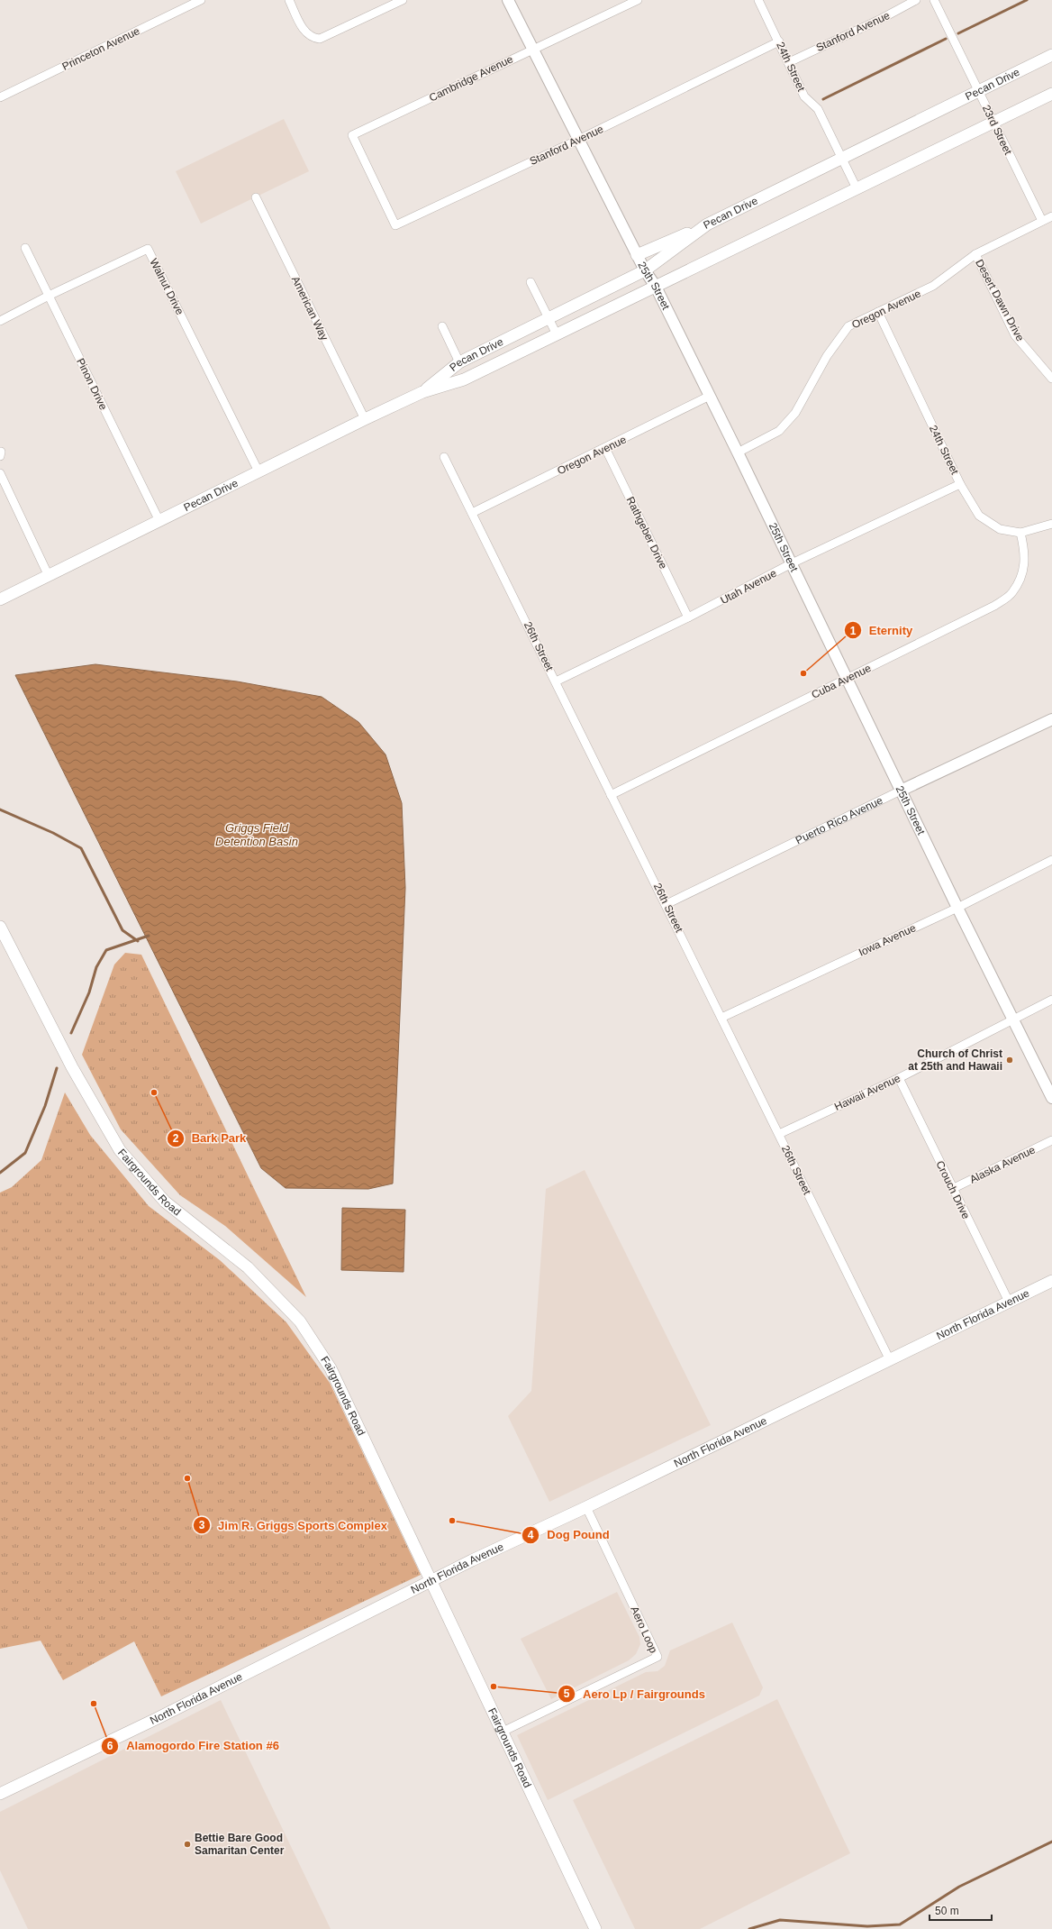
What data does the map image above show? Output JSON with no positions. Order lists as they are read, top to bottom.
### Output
{
  "streets": {
    "main road": ["Pecan Drive", "Fairgrounds Road", "North Florida Avenue"],
    "street": [
      "Stanford Avenue",
      "Princeton Avenue",
      "24th Street",
      "Cambridge Avenue",
      "23rd Street",
      "25th Street",
      "Walnut Drive",
      "Desert Dawn Drive",
      "American Way",
      "Oregon Avenue",
      "Pinon Drive",
      "Rathgeber Drive",
      "Utah Avenue",
      "26th Street",
      "Cuba Avenue",
      "Puerto Rico Avenue",
      "Iowa Avenue",
      "Hawaii Avenue",
      "Alaska Avenue",
      "Crouch Drive",
      "Aero Loop"
    ]
  },
  "crossings": [
    ["Stanford Avenue", "24th Street"],
    ["Stanford Avenue", "Cambridge Avenue"],
    ["Stanford Avenue", "25th Street"],
    ["24th Street", "Pecan Drive"],
    ["24th Street", "Oregon Avenue"],
    ["24th Street", "Utah Avenue"],
    ["24th Street", "Cuba Avenue"],
    ["Cambridge Avenue", "25th Street"],
    ["Pecan Drive", "23rd Street"],
    ["Pecan Drive", "25th Street"],
    ["Pecan Drive", "Walnut Drive"],
    ["Pecan Drive", "American Way"],
    ["Pecan Drive", "Pinon Drive"],
    ["23rd Street", "Oregon Avenue"],
    ["25th Street", "Oregon Avenue"],
    ["25th Street", "Utah Avenue"],
    ["25th Street", "Cuba Avenue"],
    ["25th Street", "Puerto Rico Avenue"],
    ["25th Street", "Iowa Avenue"],
    ["25th Street", "Hawaii Avenue"],
    ["Walnut Drive", "Pinon Drive"],
    ["Desert Dawn Drive", "Oregon Avenue"],
    ["Oregon Avenue", "Rathgeber Drive"],
    ["Oregon Avenue", "26th Street"],
    ["Rathgeber Drive", "Utah Avenue"],
    ["Utah Avenue", "26th Street"],
    ["26th Street", "Cuba Avenue"],
    ["26th Street", "Puerto Rico Avenue"],
    ["26th Street", "Iowa Avenue"],
    ["26th Street", "Hawaii Avenue"],
    ["26th Street", "North Florida Avenue"],
    ["Hawaii Avenue", "Crouch Drive"],
    ["Alaska Avenue", "Crouch Drive"],
    ["Fairgrounds Road", "North Florida Avenue"],
    ["Fairgrounds Road", "Aero Loop"],
    ["Crouch Drive", "North Florida Avenue"],
    ["North Florida Avenue", "Aero Loop"]
  ],
  "water": ["Griggs Field Detention Basin"],
  "places": [
    "Eternity",
    "Church of Christ at 25th and Hawaii",
    "Bark Park",
    "Jim R. Griggs Sports Complex",
    "Dog Pound",
    "Aero Lp / Fairgrounds",
    "Alamogordo Fire Station #6",
    "Bettie Bare Good Samaritan Center"
  ],
  "scale_bar": "50 m"
}
